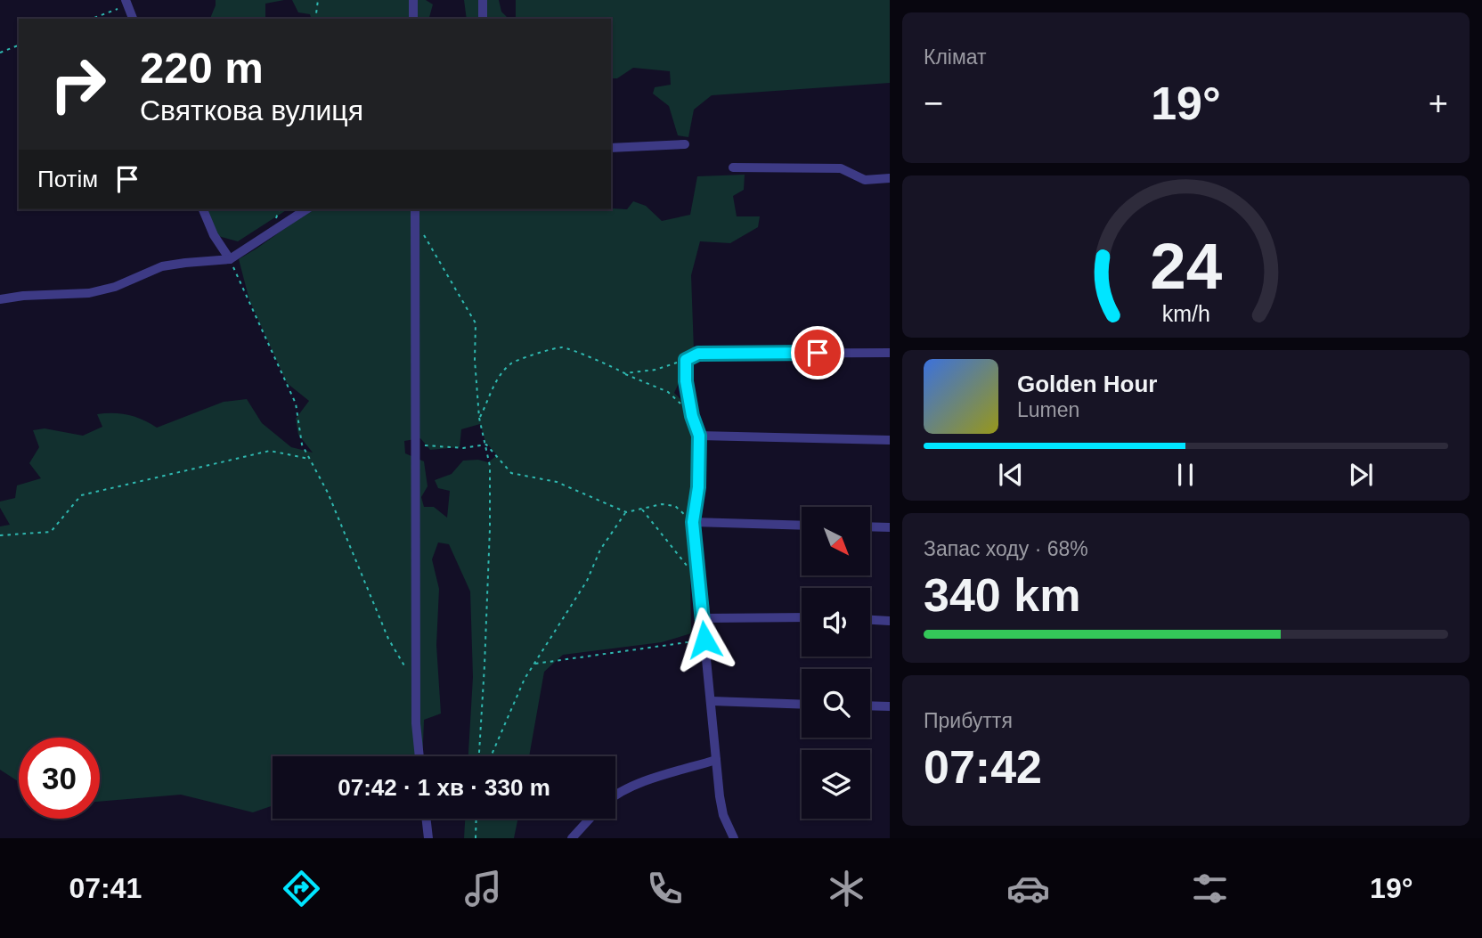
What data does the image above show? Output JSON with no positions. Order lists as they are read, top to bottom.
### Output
{
  "north": "bottom right",
  "page": {
    "tile": [
      "Клімат",
      ["Запас ходу · 68%", "340 km"],
      ["Прибуття", "07:42"]
    ],
    "turn": ["220 m", "Святкова вулиця"],
    "heat": ["−", "19°", "+"],
    "then": "Потім",
    "song": ["Golden Hour", "Lumen"],
    "limit": "30",
    "trip": "07:42 · 1 хв · 330 m",
    "tabs": ["07:41", "19°"],
    "gauge": ["24", "km/h"]
  }
}
